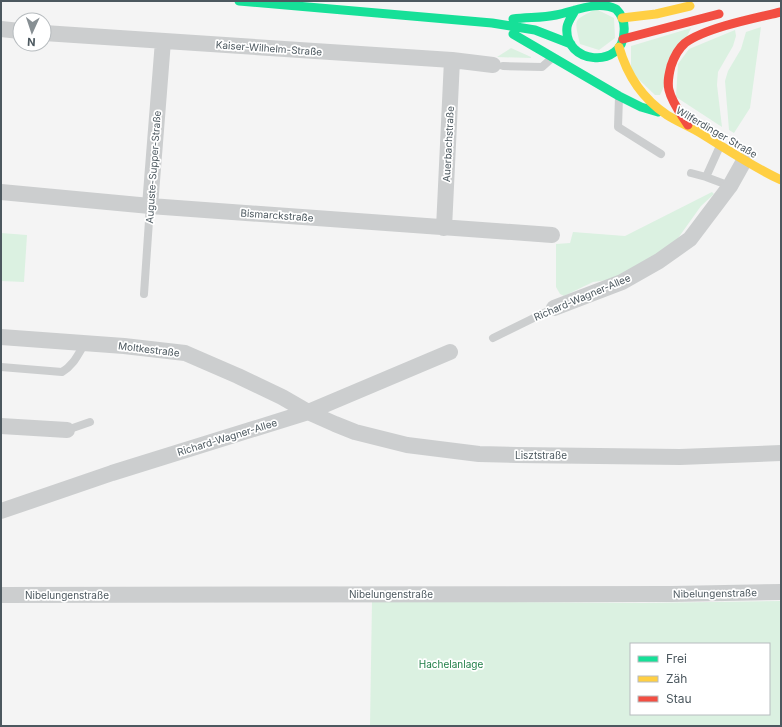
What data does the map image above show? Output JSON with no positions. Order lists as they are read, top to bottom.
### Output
{
  "streets": {
    "main road": ["Wilferdinger Straße"],
    "street": [
      "Kaiser-Wilhelm-Straße",
      "Auerbachstraße",
      "Auguste-Supper-Straße",
      "Bismarckstraße",
      "Richard-Wagner-Allee",
      "Moltkestraße",
      "Lisztstraße",
      "Nibelungenstraße"
    ]
  },
  "crossings": [
    ["Kaiser-Wilhelm-Straße", "Auerbachstraße"],
    ["Kaiser-Wilhelm-Straße", "Auguste-Supper-Straße"],
    ["Wilferdinger Straße", "Richard-Wagner-Allee"],
    ["Auerbachstraße", "Bismarckstraße"],
    ["Auguste-Supper-Straße", "Bismarckstraße"],
    ["Richard-Wagner-Allee", "Moltkestraße"],
    ["Richard-Wagner-Allee", "Lisztstraße"],
    ["Moltkestraße", "Lisztstraße"]
  ],
  "parks": ["Hachelanlage"],
  "legend": ["Frei", "Zäh", "Stau"],
  "north": "bottom"
}
